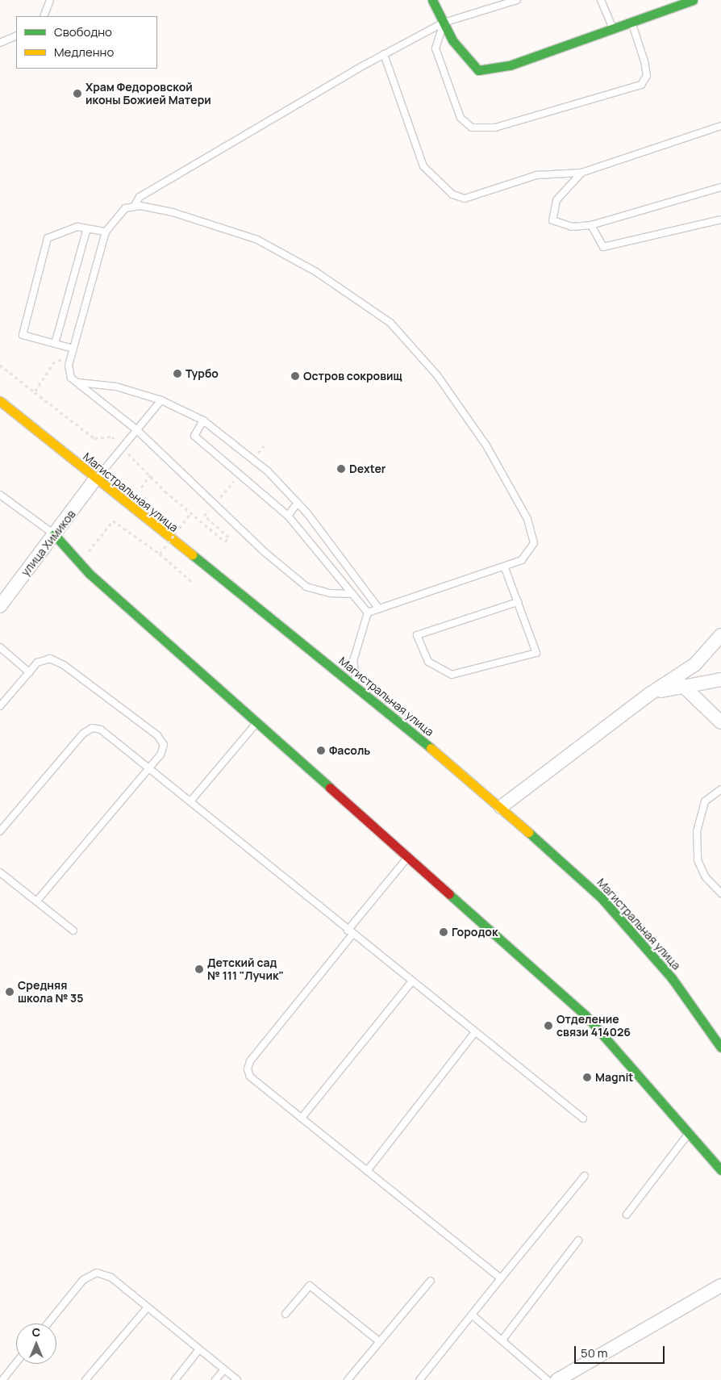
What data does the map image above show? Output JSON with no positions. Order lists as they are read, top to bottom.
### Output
{
  "streets": {
    "main road": ["Магистральная улица"],
    "street": ["улица Химиков"]
  },
  "crossings": [
    ["Магистральная улица", "улица Химиков"]
  ],
  "places": [
    "Храм Федоровской иконы Божией Матери",
    "Турбо",
    "Остров сокровищ",
    "Dexter",
    "Фасоль",
    "Городок",
    "Детский сад № 111 \"Лучик\"",
    "Средняя школа № 35",
    "Отделение связи 414026",
    "Magnit"
  ],
  "legend": ["Свободно", "Медленно"],
  "scale_bar": "50 m",
  "north": "top"
}
